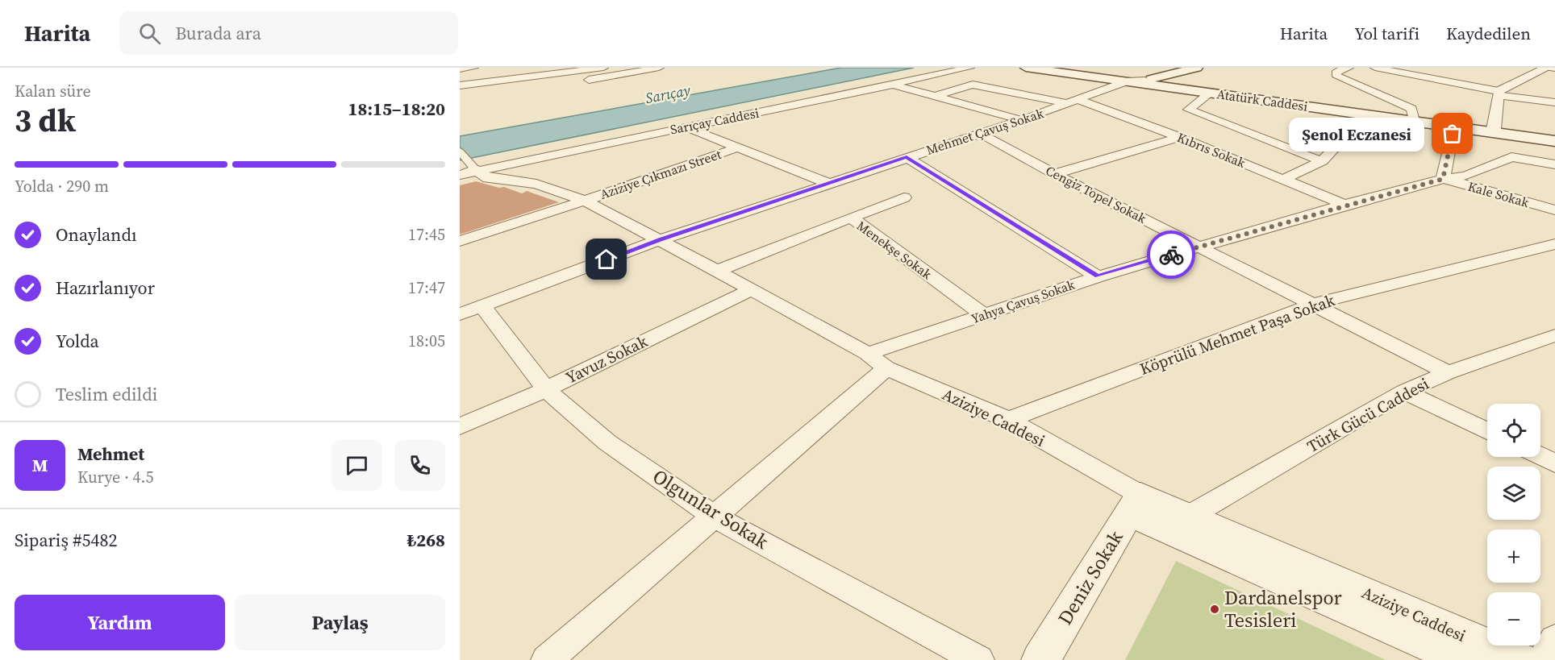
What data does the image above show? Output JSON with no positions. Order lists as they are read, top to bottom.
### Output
{
  "streets": {
    "main road": ["Atatürk Caddesi"],
    "street": [
      "Sarıçay Caddesi",
      "Mehmet Çavuş Sokak",
      "Kıbrıs Sokak",
      "Aziziye Çıkmazı Street",
      "Cengiz Topel Sokak",
      "Kale Sokak",
      "Menekşe Sokak",
      "Yahya Çavuş Sokak",
      "Köprülü Mehmet Paşa Sokak",
      "Yavuz Sokak",
      "Türk Gücü Caddesi",
      "Aziziye Caddesi",
      "Olgunlar Sokak",
      "Deniz Sokak"
    ]
  },
  "crossings": [
    ["Atatürk Caddesi", "Mehmet Çavuş Sokak"],
    ["Sarıçay Caddesi", "Aziziye Caddesi"],
    ["Mehmet Çavuş Sokak", "Kıbrıs Sokak"],
    ["Mehmet Çavuş Sokak", "Cengiz Topel Sokak"],
    ["Mehmet Çavuş Sokak", "Aziziye Caddesi"],
    ["Mehmet Çavuş Sokak", "Olgunlar Sokak"],
    ["Kıbrıs Sokak", "Yahya Çavuş Sokak"],
    ["Aziziye Çıkmazı Street", "Aziziye Caddesi"],
    ["Cengiz Topel Sokak", "Yahya Çavuş Sokak"],
    ["Cengiz Topel Sokak", "Köprülü Mehmet Paşa Sokak"],
    ["Cengiz Topel Sokak", "Türk Gücü Caddesi"],
    ["Kale Sokak", "Yahya Çavuş Sokak"],
    ["Menekşe Sokak", "Yahya Çavuş Sokak"],
    ["Menekşe Sokak", "Aziziye Caddesi"],
    ["Yahya Çavuş Sokak", "Aziziye Caddesi"],
    ["Köprülü Mehmet Paşa Sokak", "Aziziye Caddesi"],
    ["Yavuz Sokak", "Aziziye Caddesi"],
    ["Yavuz Sokak", "Olgunlar Sokak"],
    ["Türk Gücü Caddesi", "Aziziye Caddesi"],
    ["Aziziye Caddesi", "Deniz Sokak"]
  ],
  "water": ["Sarıçay"],
  "places": ["Şenol Eczanesi", "Dardanelspor Tesisleri"],
  "page": {
    "header": "Harita",
    "search": "Burada ara",
    "nav": ["Harita", "Yol tarifi", "Kaydedilen"],
    "heading": ["3 dk", "Kalan süre", "18:15–18:20"],
    "panel": [
      "Mehmet",
      "Kurye · 4.5",
      "Sipariş #5482",
      "₺268"
    ],
    "bubble": "Şenol Eczanesi",
    "bar": "Yolda · 290 m",
    "list": [
      ["Onaylandı", "17:45"],
      ["Hazırlanıyor", "17:47"],
      ["Yolda", "18:05"],
      "Teslim edildi"
    ],
    "map_buttons": ["+", "−"],
    "round": "M",
    "buttons": ["Yardım", "Paylaş"]
  }
}
